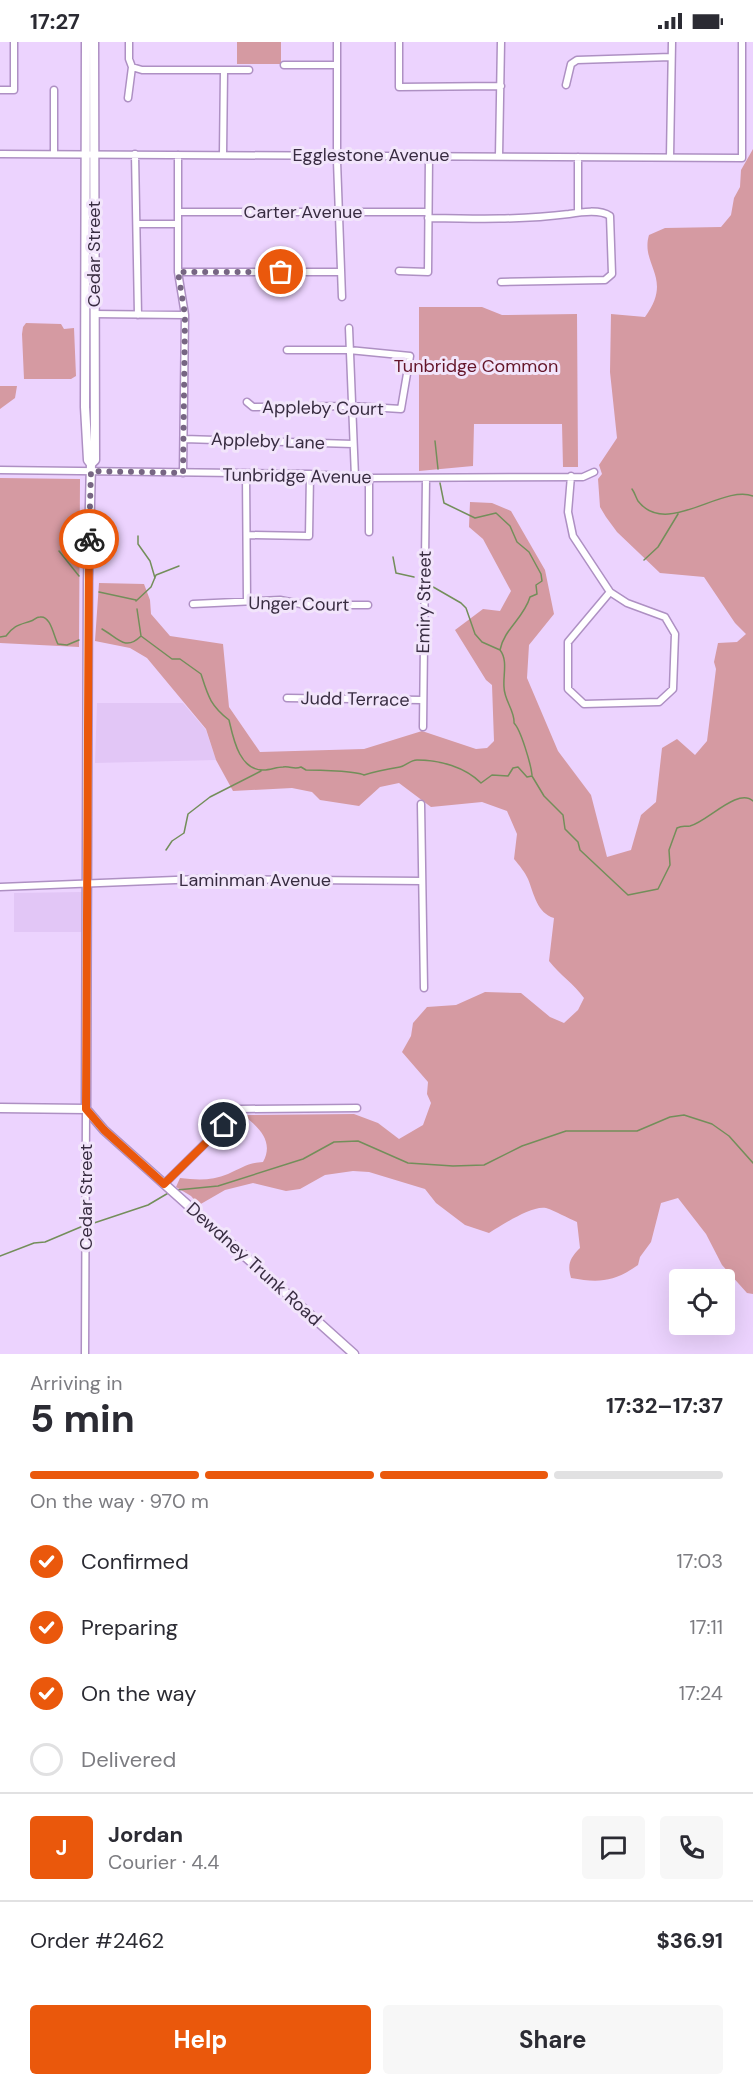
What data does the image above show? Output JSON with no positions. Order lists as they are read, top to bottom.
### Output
{
  "streets": {
    "main road": ["Cedar Street", "Dewdney Trunk Road"],
    "street": [
      "Egglestone Avenue",
      "Carter Avenue",
      "Appleby Court",
      "Appleby Lane",
      "Tunbridge Avenue",
      "Emiry Street",
      "Unger Court",
      "Judd Terrace",
      "Laminman Avenue"
    ]
  },
  "crossings": [
    ["Egglestone Avenue", "Cedar Street"],
    ["Cedar Street", "Tunbridge Avenue"],
    ["Cedar Street", "Laminman Avenue"],
    ["Cedar Street", "Dewdney Trunk Road"],
    ["Tunbridge Avenue", "Emiry Street"],
    ["Emiry Street", "Judd Terrace"]
  ],
  "parks": ["Tunbridge Common"],
  "page": {
    "status": "17:27",
    "heading": ["5 min", "Arriving in", "17:32–17:37"],
    "panel": [
      "Jordan",
      "Courier · 4.4",
      "Order #2462",
      "$36.91"
    ],
    "bar": "On the way · 970 m",
    "list": [
      ["Confirmed", "17:03"],
      ["Preparing", "17:11"],
      ["On the way", "17:24"],
      "Delivered"
    ],
    "round": "J",
    "buttons": ["Help", "Share"]
  }
}
